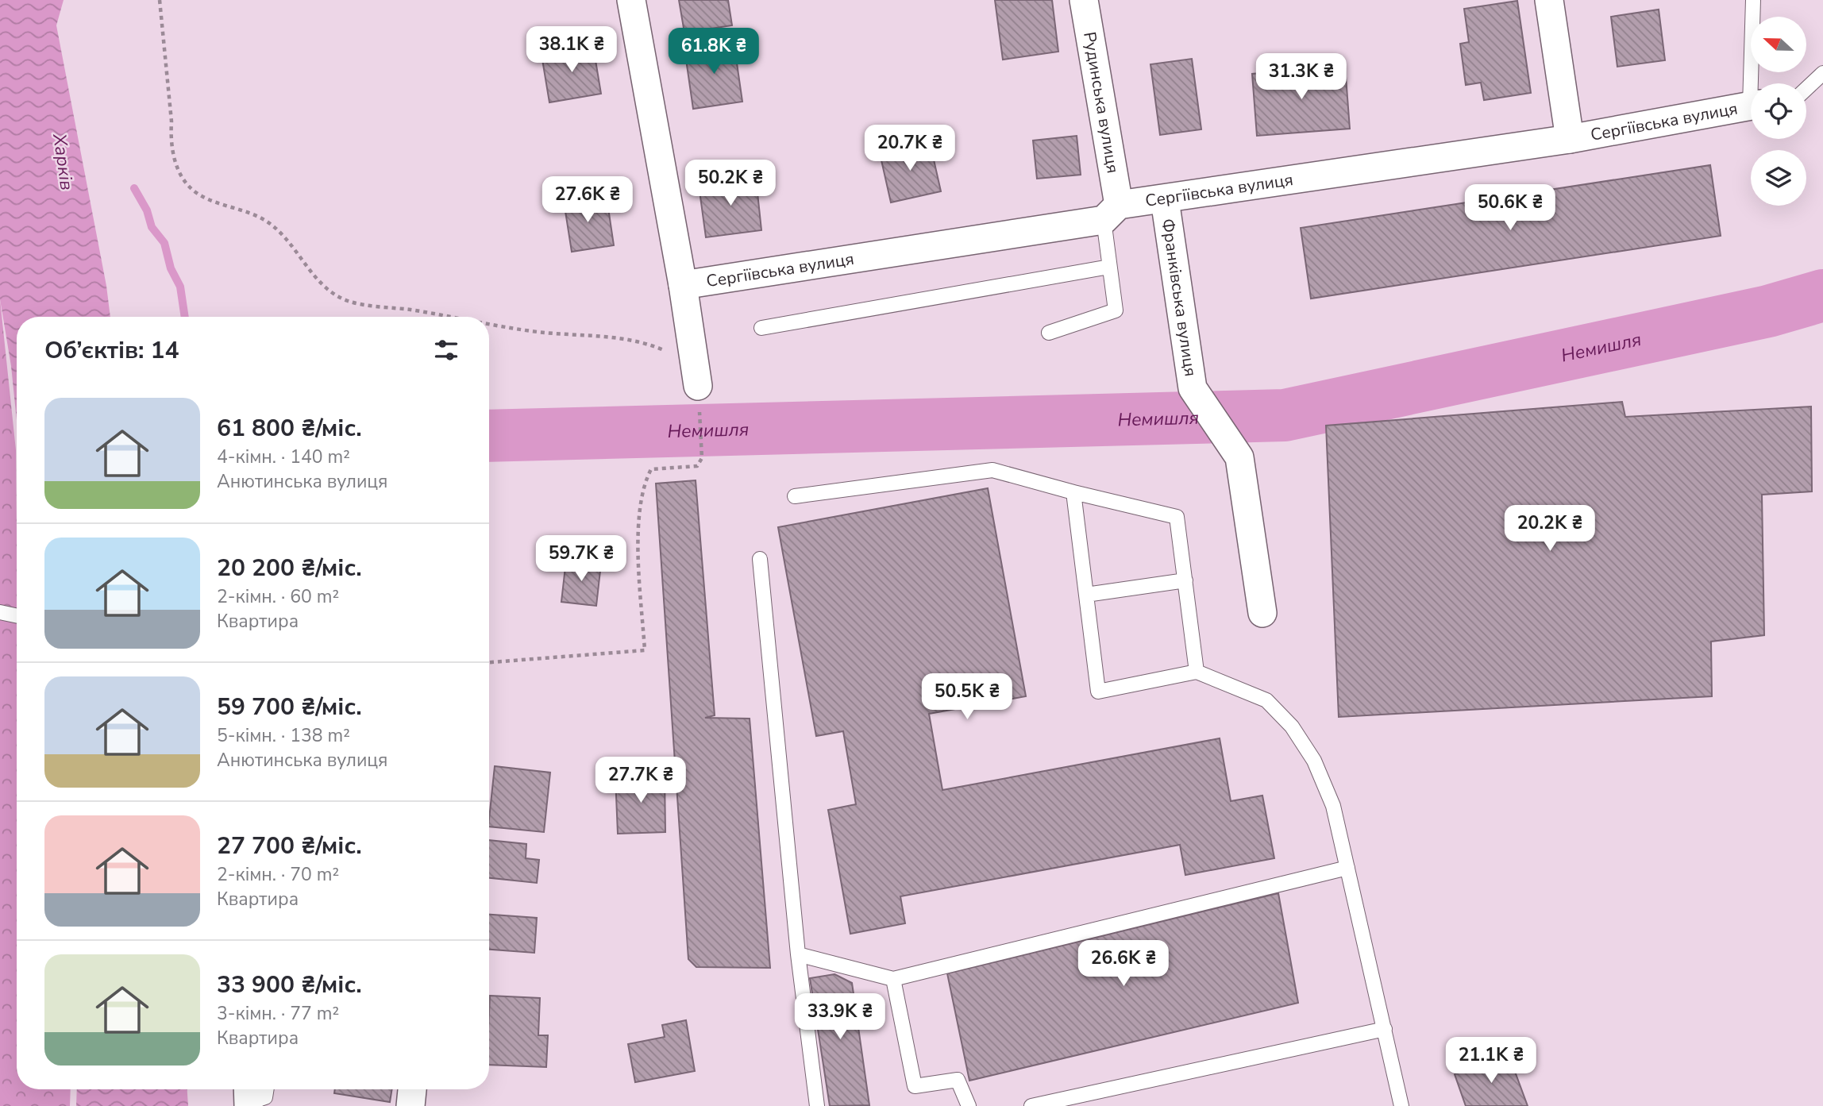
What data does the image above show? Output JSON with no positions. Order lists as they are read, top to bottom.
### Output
{
  "streets": {
    "street": ["Рудинська вулиця", "Сергіївська вулиця", "Франківська вулиця"]
  },
  "crossings": [
    ["Рудинська вулиця", "Сергіївська вулиця"],
    ["Сергіївська вулиця", "Франківська вулиця"]
  ],
  "water": ["Харків", "Немишля"],
  "north": "left",
  "page": {
    "price": [
      "38.1K ₴",
      "61.8K ₴",
      "31.3K ₴",
      "20.7K ₴",
      "50.2K ₴",
      "27.6K ₴",
      "50.6K ₴",
      "20.2K ₴",
      "59.7K ₴",
      "50.5K ₴",
      "27.7K ₴",
      "26.6K ₴",
      "33.9K ₴",
      "21.1K ₴"
    ],
    "heading": "Об’єктів: 14",
    "list": [
      {
        "name": "61 800 ₴/міс.",
        "note": "4-кімн. · 140 m² · Анютинська вулиця"
      },
      {
        "name": "20 200 ₴/міс.",
        "note": "2-кімн. · 60 m² · Квартира"
      },
      {
        "name": "59 700 ₴/міс.",
        "note": "5-кімн. · 138 m² · Анютинська вулиця"
      },
      {
        "name": "27 700 ₴/міс.",
        "note": "2-кімн. · 70 m² · Квартира"
      },
      {
        "name": "33 900 ₴/міс.",
        "note": "3-кімн. · 77 m² · Квартира"
      }
    ]
  }
}
